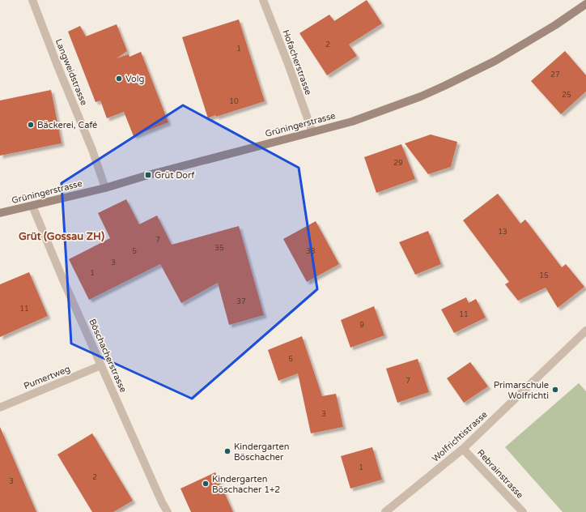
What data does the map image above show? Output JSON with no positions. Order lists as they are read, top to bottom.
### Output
{
  "streets": {
    "main road": ["Grüningerstrasse"],
    "street": [
      "Hofacherstrasse",
      "Langweidstrasse",
      "Böschacherstrasse",
      "Pumertweg",
      "Wolfrichtistrasse",
      "Rebrainstrasse"
    ]
  },
  "crossings": [
    ["Hofacherstrasse", "Grüningerstrasse"],
    ["Langweidstrasse", "Grüningerstrasse"],
    ["Grüningerstrasse", "Böschacherstrasse"],
    ["Böschacherstrasse", "Pumertweg"],
    ["Wolfrichtistrasse", "Rebrainstrasse"]
  ],
  "districts": ["Grüt (Gossau ZH)"],
  "places": {
    "other": [
      "Volg",
      "Bäckerei, Café",
      "Primarschule Wolfrichti",
      "Kindergarten Böschacher",
      "Kindergarten Böschacher 1+2"
    ],
    "transit": ["Grüt Dorf"]
  },
  "house_numbers": [
    "2",
    "1",
    "27",
    "25",
    "10",
    "29",
    "13",
    "7",
    "35",
    "5",
    "33",
    "3",
    "1",
    "15",
    "37",
    "11",
    "11",
    "9",
    "5",
    "7",
    "3",
    "1",
    "2",
    "3"
  ]
}
